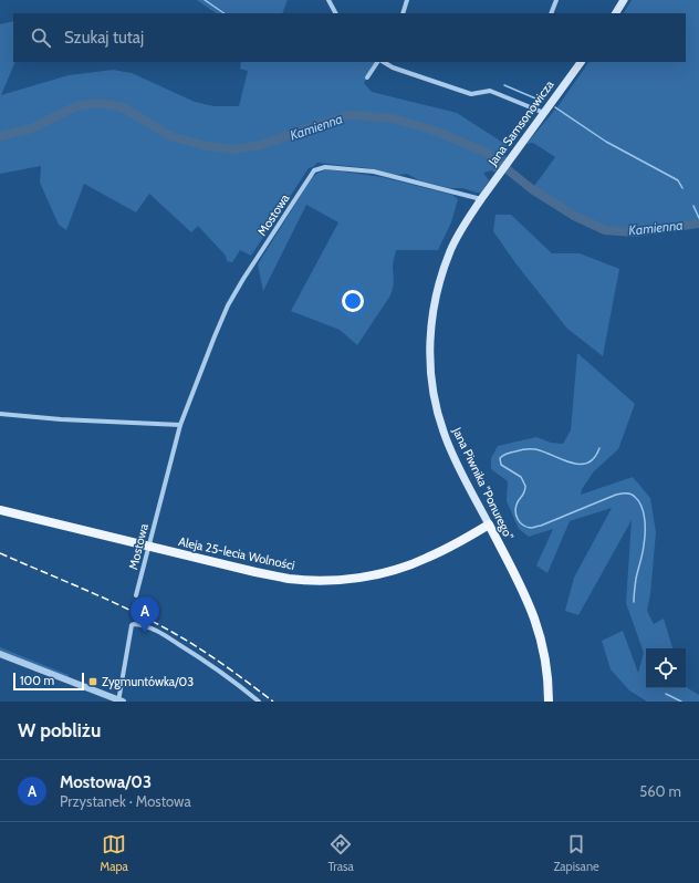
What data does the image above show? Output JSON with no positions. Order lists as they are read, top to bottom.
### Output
{
  "streets": {
    "main road": ["Jana Samsonowicza", "Jana Piwnika \"Ponurego\"", "Aleja 25-lecia Wolności"],
    "street": ["Mostowa"]
  },
  "crossings": [
    ["Jana Samsonowicza", "Mostowa"],
    ["Jana Samsonowicza", "Jana Piwnika \"Ponurego\""],
    ["Mostowa", "Jana Piwnika \"Ponurego\""],
    ["Mostowa", "Aleja 25-lecia Wolności"],
    ["Jana Piwnika \"Ponurego\"", "Aleja 25-lecia Wolności"]
  ],
  "water": ["Kamienna"],
  "places": {
    "transit": ["Zygmuntówka/03"]
  },
  "scale_bar": "100 m",
  "page": {
    "search": "Szukaj tutaj",
    "pins": "A",
    "scale": "100 m",
    "heading": "W pobliżu",
    "list": [
      {
        "mark": "A",
        "name": "Mostowa/03",
        "note": "Przystanek · Mostowa",
        "value": "560 m"
      }
    ],
    "nav": ["Mapa", "Trasa", "Zapisane"]
  }
}
